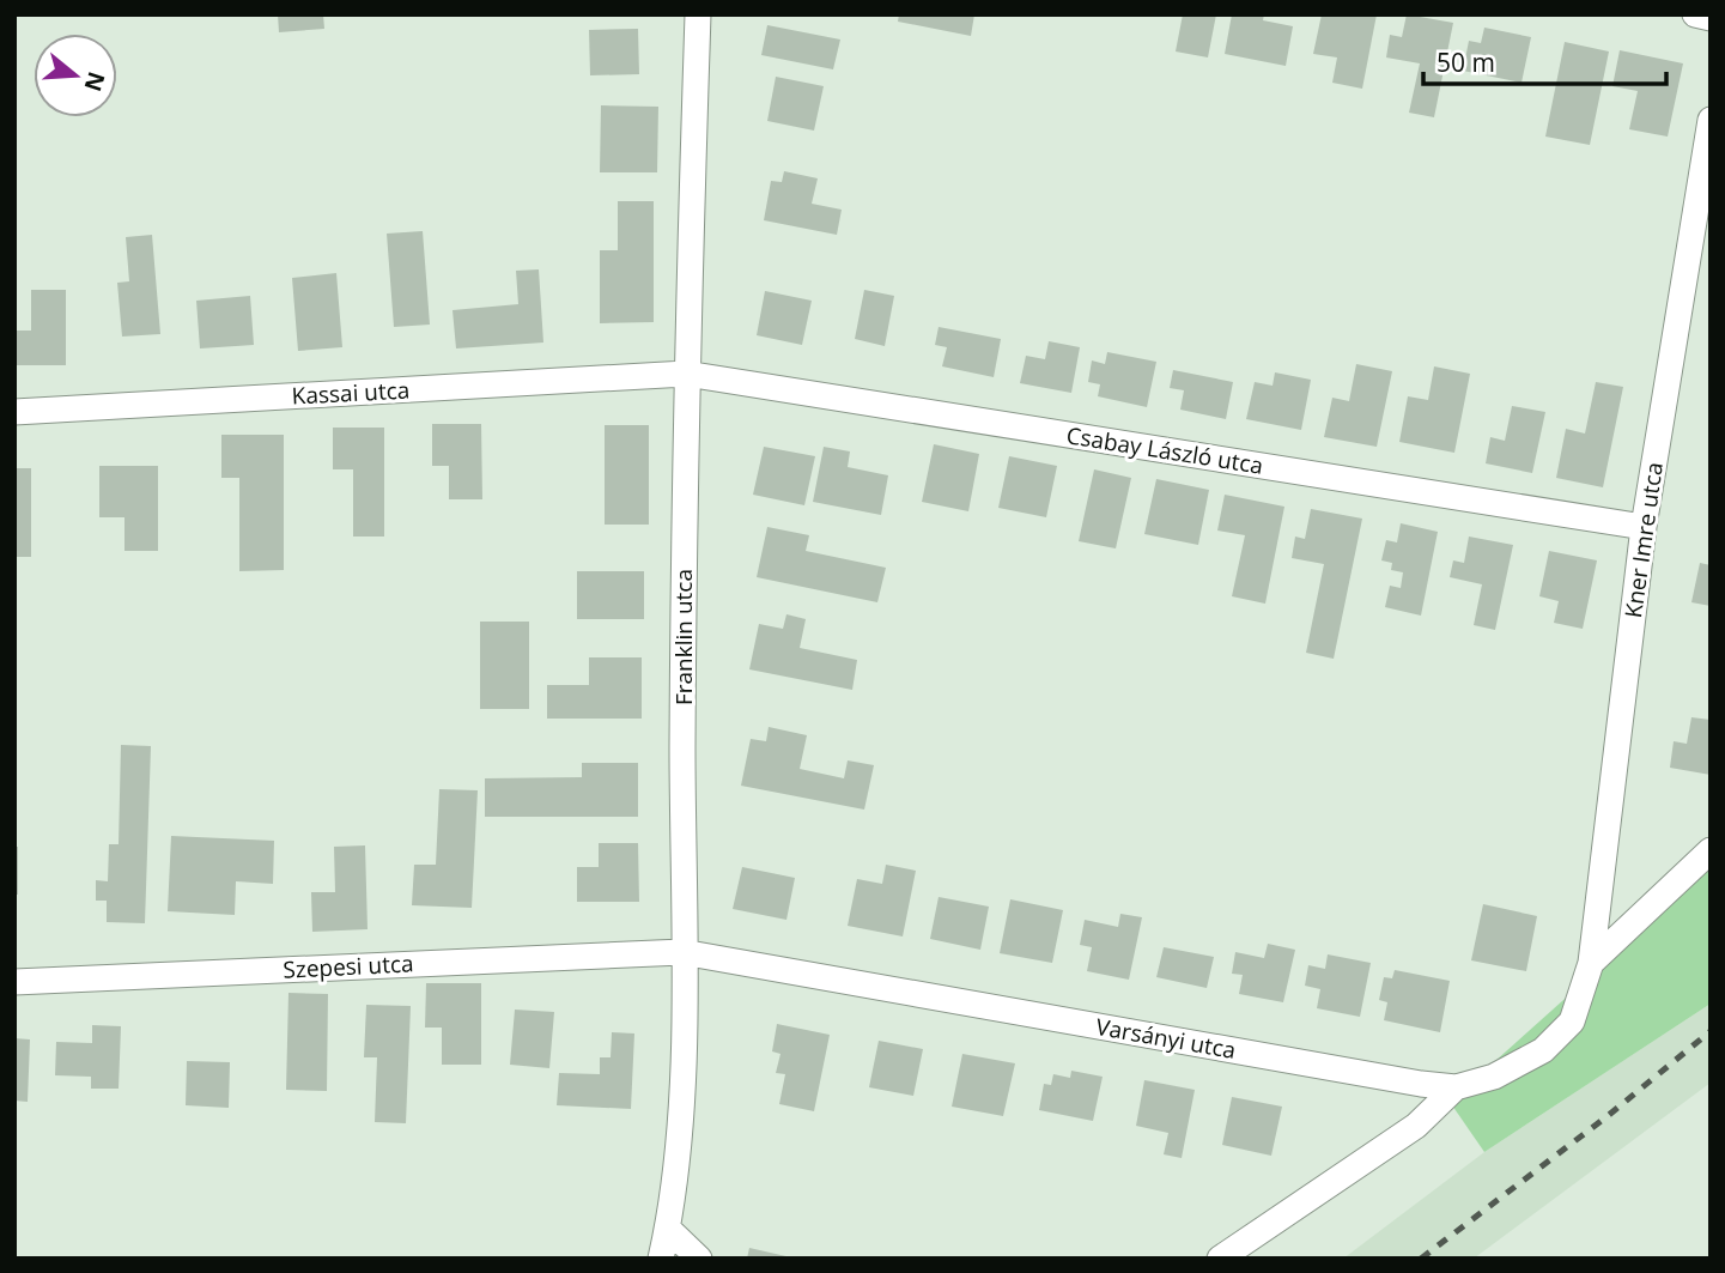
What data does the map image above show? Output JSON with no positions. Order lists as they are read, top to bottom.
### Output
{
  "streets": {
    "street": [
      "Kassai utca",
      "Csabay László utca",
      "Kner Imre utca",
      "Franklin utca",
      "Szepesi utca",
      "Varsányi utca"
    ]
  },
  "crossings": [
    ["Kassai utca", "Csabay László utca"],
    ["Kassai utca", "Franklin utca"],
    ["Csabay László utca", "Kner Imre utca"],
    ["Csabay László utca", "Franklin utca"],
    ["Kner Imre utca", "Varsányi utca"],
    ["Franklin utca", "Szepesi utca"],
    ["Franklin utca", "Varsányi utca"],
    ["Szepesi utca", "Varsányi utca"]
  ],
  "scale_bar": "50 m",
  "north": "right"
}
